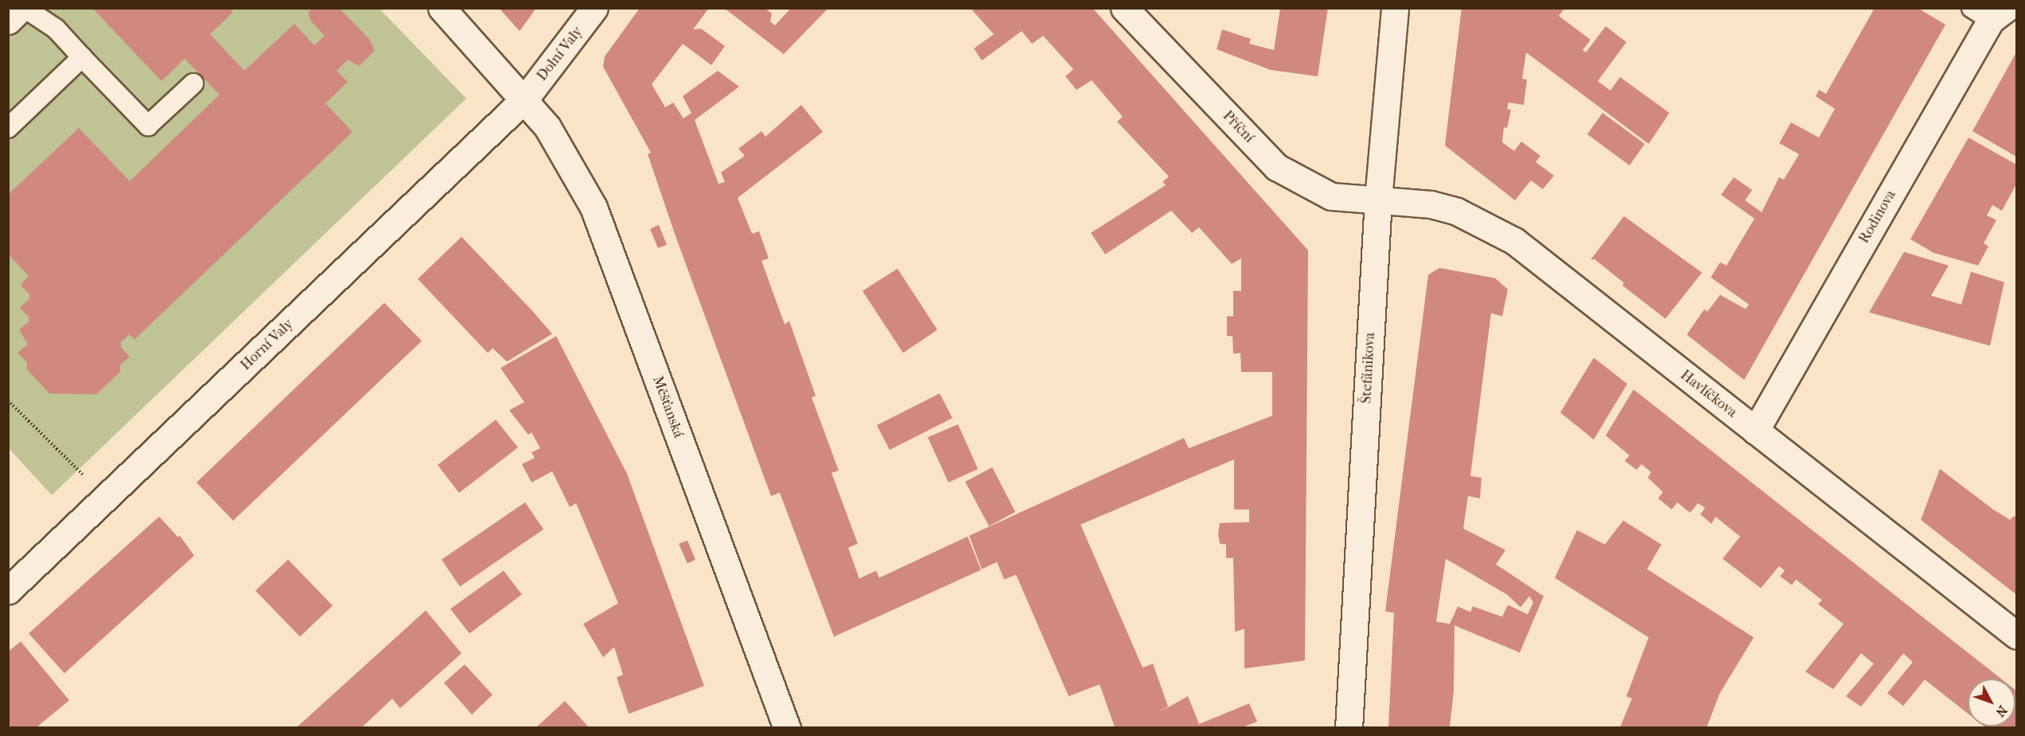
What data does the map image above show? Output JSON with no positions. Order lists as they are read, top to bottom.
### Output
{
  "streets": {
    "street": [
      "Dolní Valy",
      "Příční",
      "Rodinova",
      "Horní Valy",
      "Štefánikova",
      "Havlíčkova",
      "Měšťanská"
    ]
  },
  "crossings": [
    ["Dolní Valy", "Horní Valy"],
    ["Dolní Valy", "Měšťanská"],
    ["Příční", "Štefánikova"],
    ["Příční", "Havlíčkova"],
    ["Rodinova", "Havlíčkova"],
    ["Horní Valy", "Měšťanská"],
    ["Štefánikova", "Havlíčkova"]
  ],
  "north": "bottom right"
}
